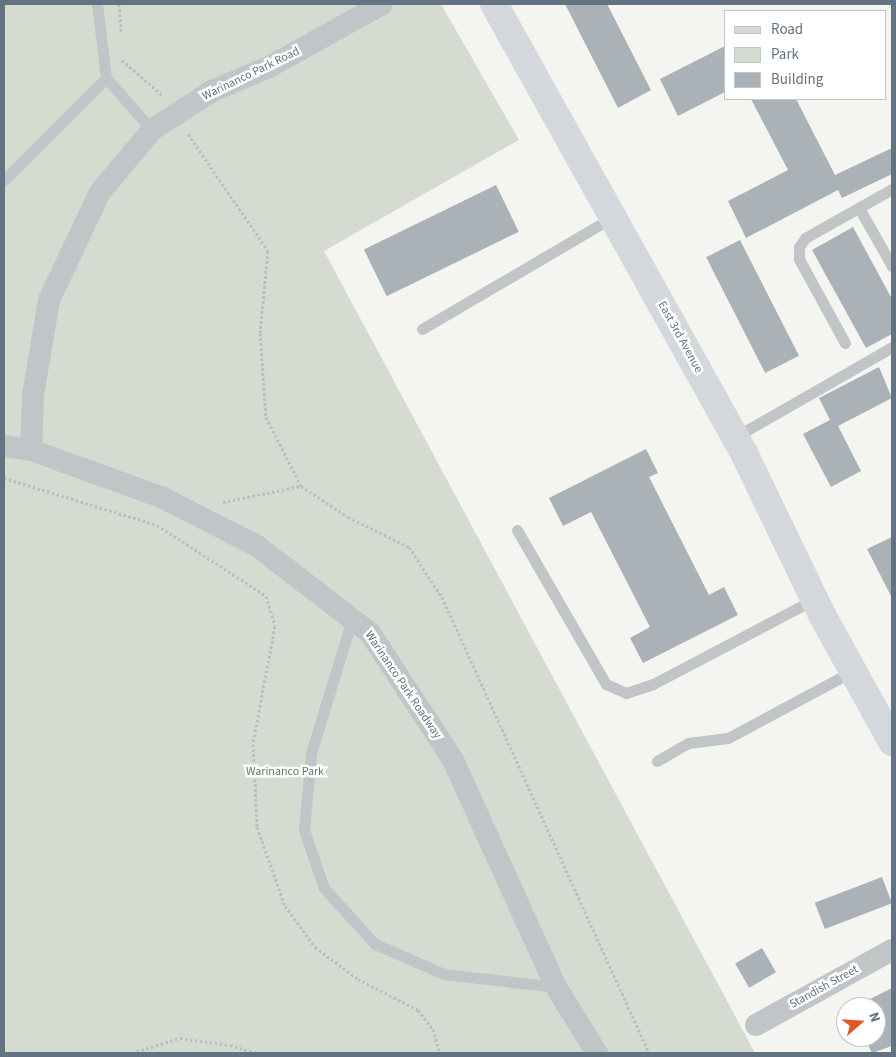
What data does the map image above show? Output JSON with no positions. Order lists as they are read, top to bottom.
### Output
{
  "streets": {
    "street": [
      "Warinanco Park Road",
      "East 3rd Avenue",
      "Warinanco Park Roadway",
      "Standish Street"
    ]
  },
  "crossings": [
    ["Warinanco Park Road", "Warinanco Park Roadway"]
  ],
  "parks": ["Warinanco Park"],
  "legend": ["Road", "Park", "Building"],
  "north": "right"
}
